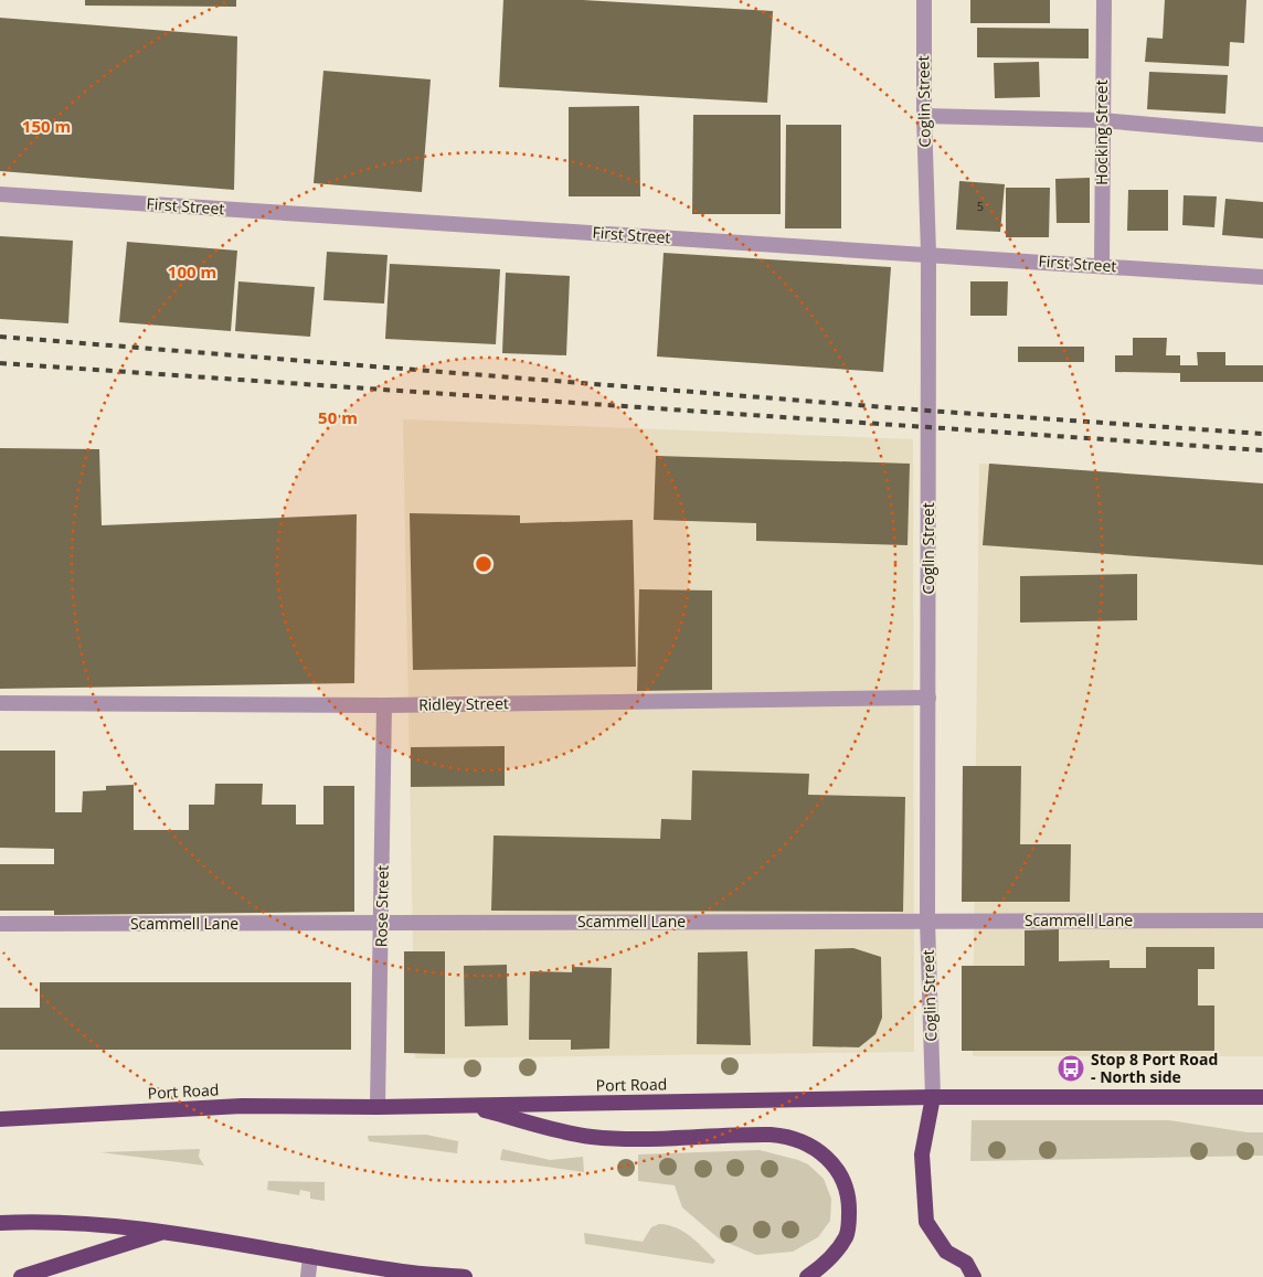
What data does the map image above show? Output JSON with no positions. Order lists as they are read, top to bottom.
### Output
{
  "streets": {
    "highway": ["Port Road"],
    "street": [
      "Coglin Street",
      "Hocking Street",
      "First Street",
      "Ridley Street",
      "Rose Street",
      "Scammell Lane"
    ]
  },
  "crossings": [
    ["Coglin Street", "First Street"],
    ["Coglin Street", "Ridley Street"],
    ["Coglin Street", "Scammell Lane"],
    ["Coglin Street", "Port Road"],
    ["Hocking Street", "First Street"],
    ["Ridley Street", "Rose Street"],
    ["Rose Street", "Scammell Lane"],
    ["Rose Street", "Port Road"]
  ],
  "places": {
    "bus stop": ["Stop 8 Port Road - North side"]
  },
  "house_numbers": ["5"],
  "rings": ["150 m", "100 m", "50 m"]
}
